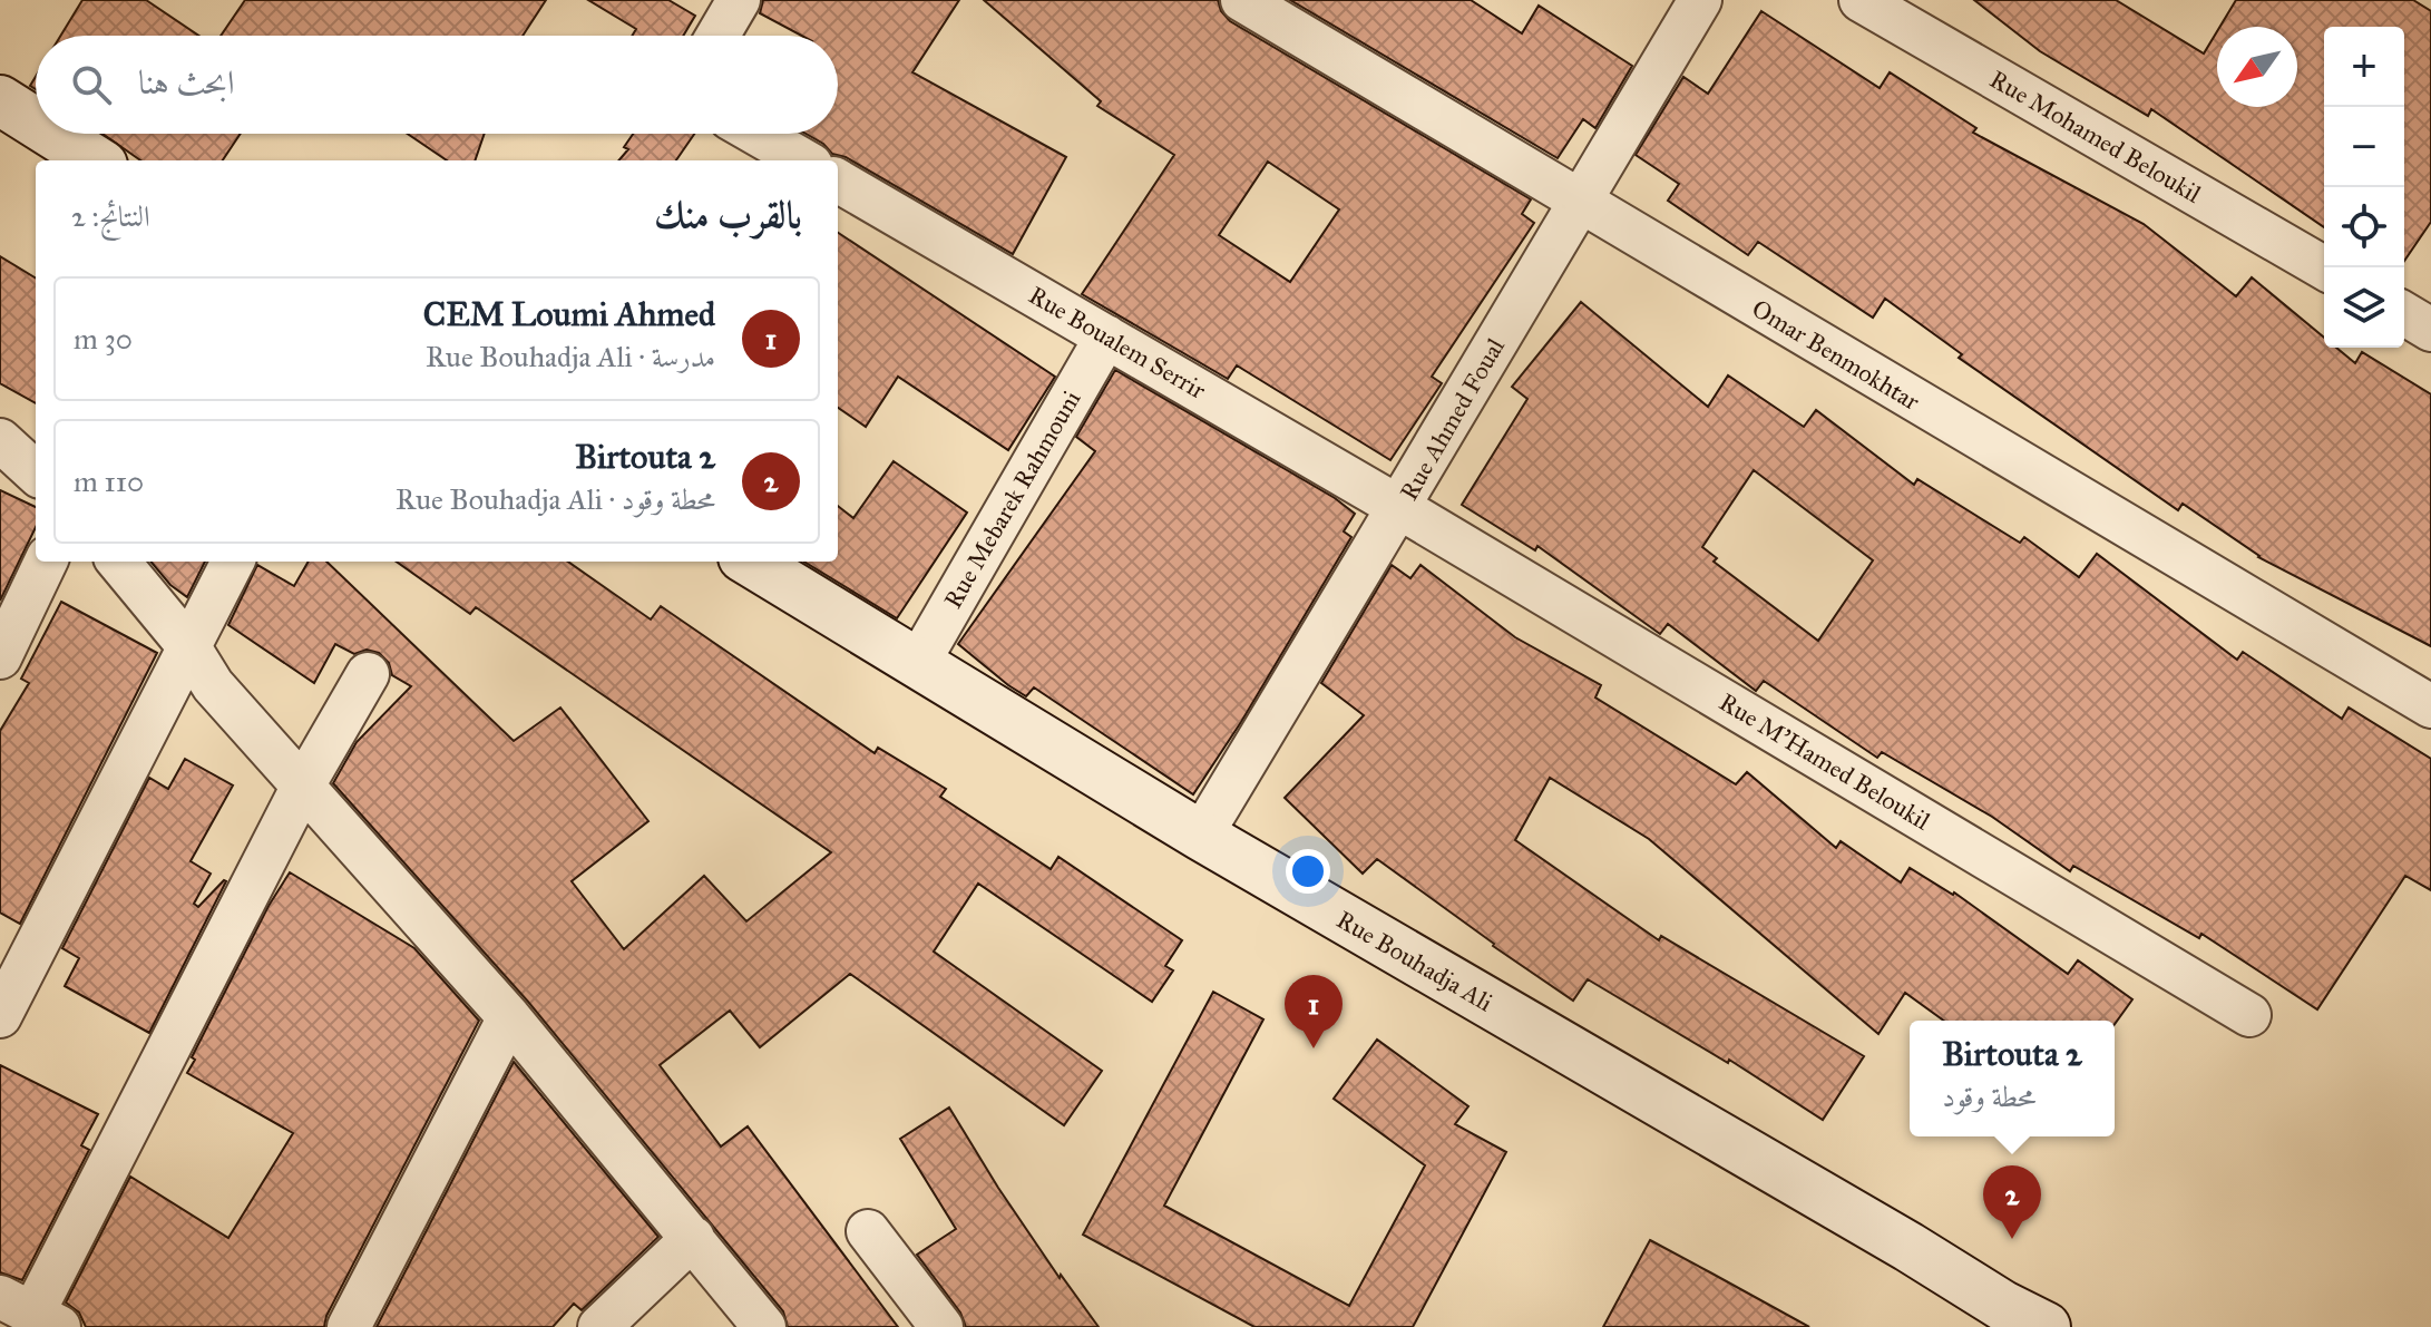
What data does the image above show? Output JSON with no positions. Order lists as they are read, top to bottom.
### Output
{
  "streets": {
    "main road": ["Rue Bouhadja Ali"],
    "street": [
      "Rue Mohamed Beloukil",
      "Rue Boualem Serrir",
      "Omar Benmokhtar",
      "Rue Ahmed Foual",
      "Rue Mebarek Rahmouni",
      "Rue M'Hamed Beloukil"
    ]
  },
  "crossings": [
    ["Rue Boualem Serrir", "Rue Ahmed Foual"],
    ["Rue Boualem Serrir", "Rue Mebarek Rahmouni"],
    ["Rue Boualem Serrir", "Rue M'Hamed Beloukil"],
    ["Omar Benmokhtar", "Rue Ahmed Foual"],
    ["Rue Ahmed Foual", "Rue M'Hamed Beloukil"],
    ["Rue Ahmed Foual", "Rue Bouhadja Ali"],
    ["Rue Mebarek Rahmouni", "Rue Bouhadja Ali"]
  ],
  "north": "bottom left",
  "page": {
    "map_buttons": ["+", "−"],
    "search": "ابحث هنا",
    "heading": ["بالقرب منك", "النتائج: 2"],
    "list": [
      {
        "mark": "1",
        "name": "CEM Loumi Ahmed",
        "note": "مدرسة · Rue Bouhadja Ali",
        "value": "30 m"
      },
      {
        "mark": "2",
        "name": "Birtouta 2",
        "note": "محطة وقود · Rue Bouhadja Ali",
        "value": "110 m"
      }
    ],
    "pins": ["1", "2"],
    "popup": ["Birtouta 2", "محطة وقود"]
  }
}
